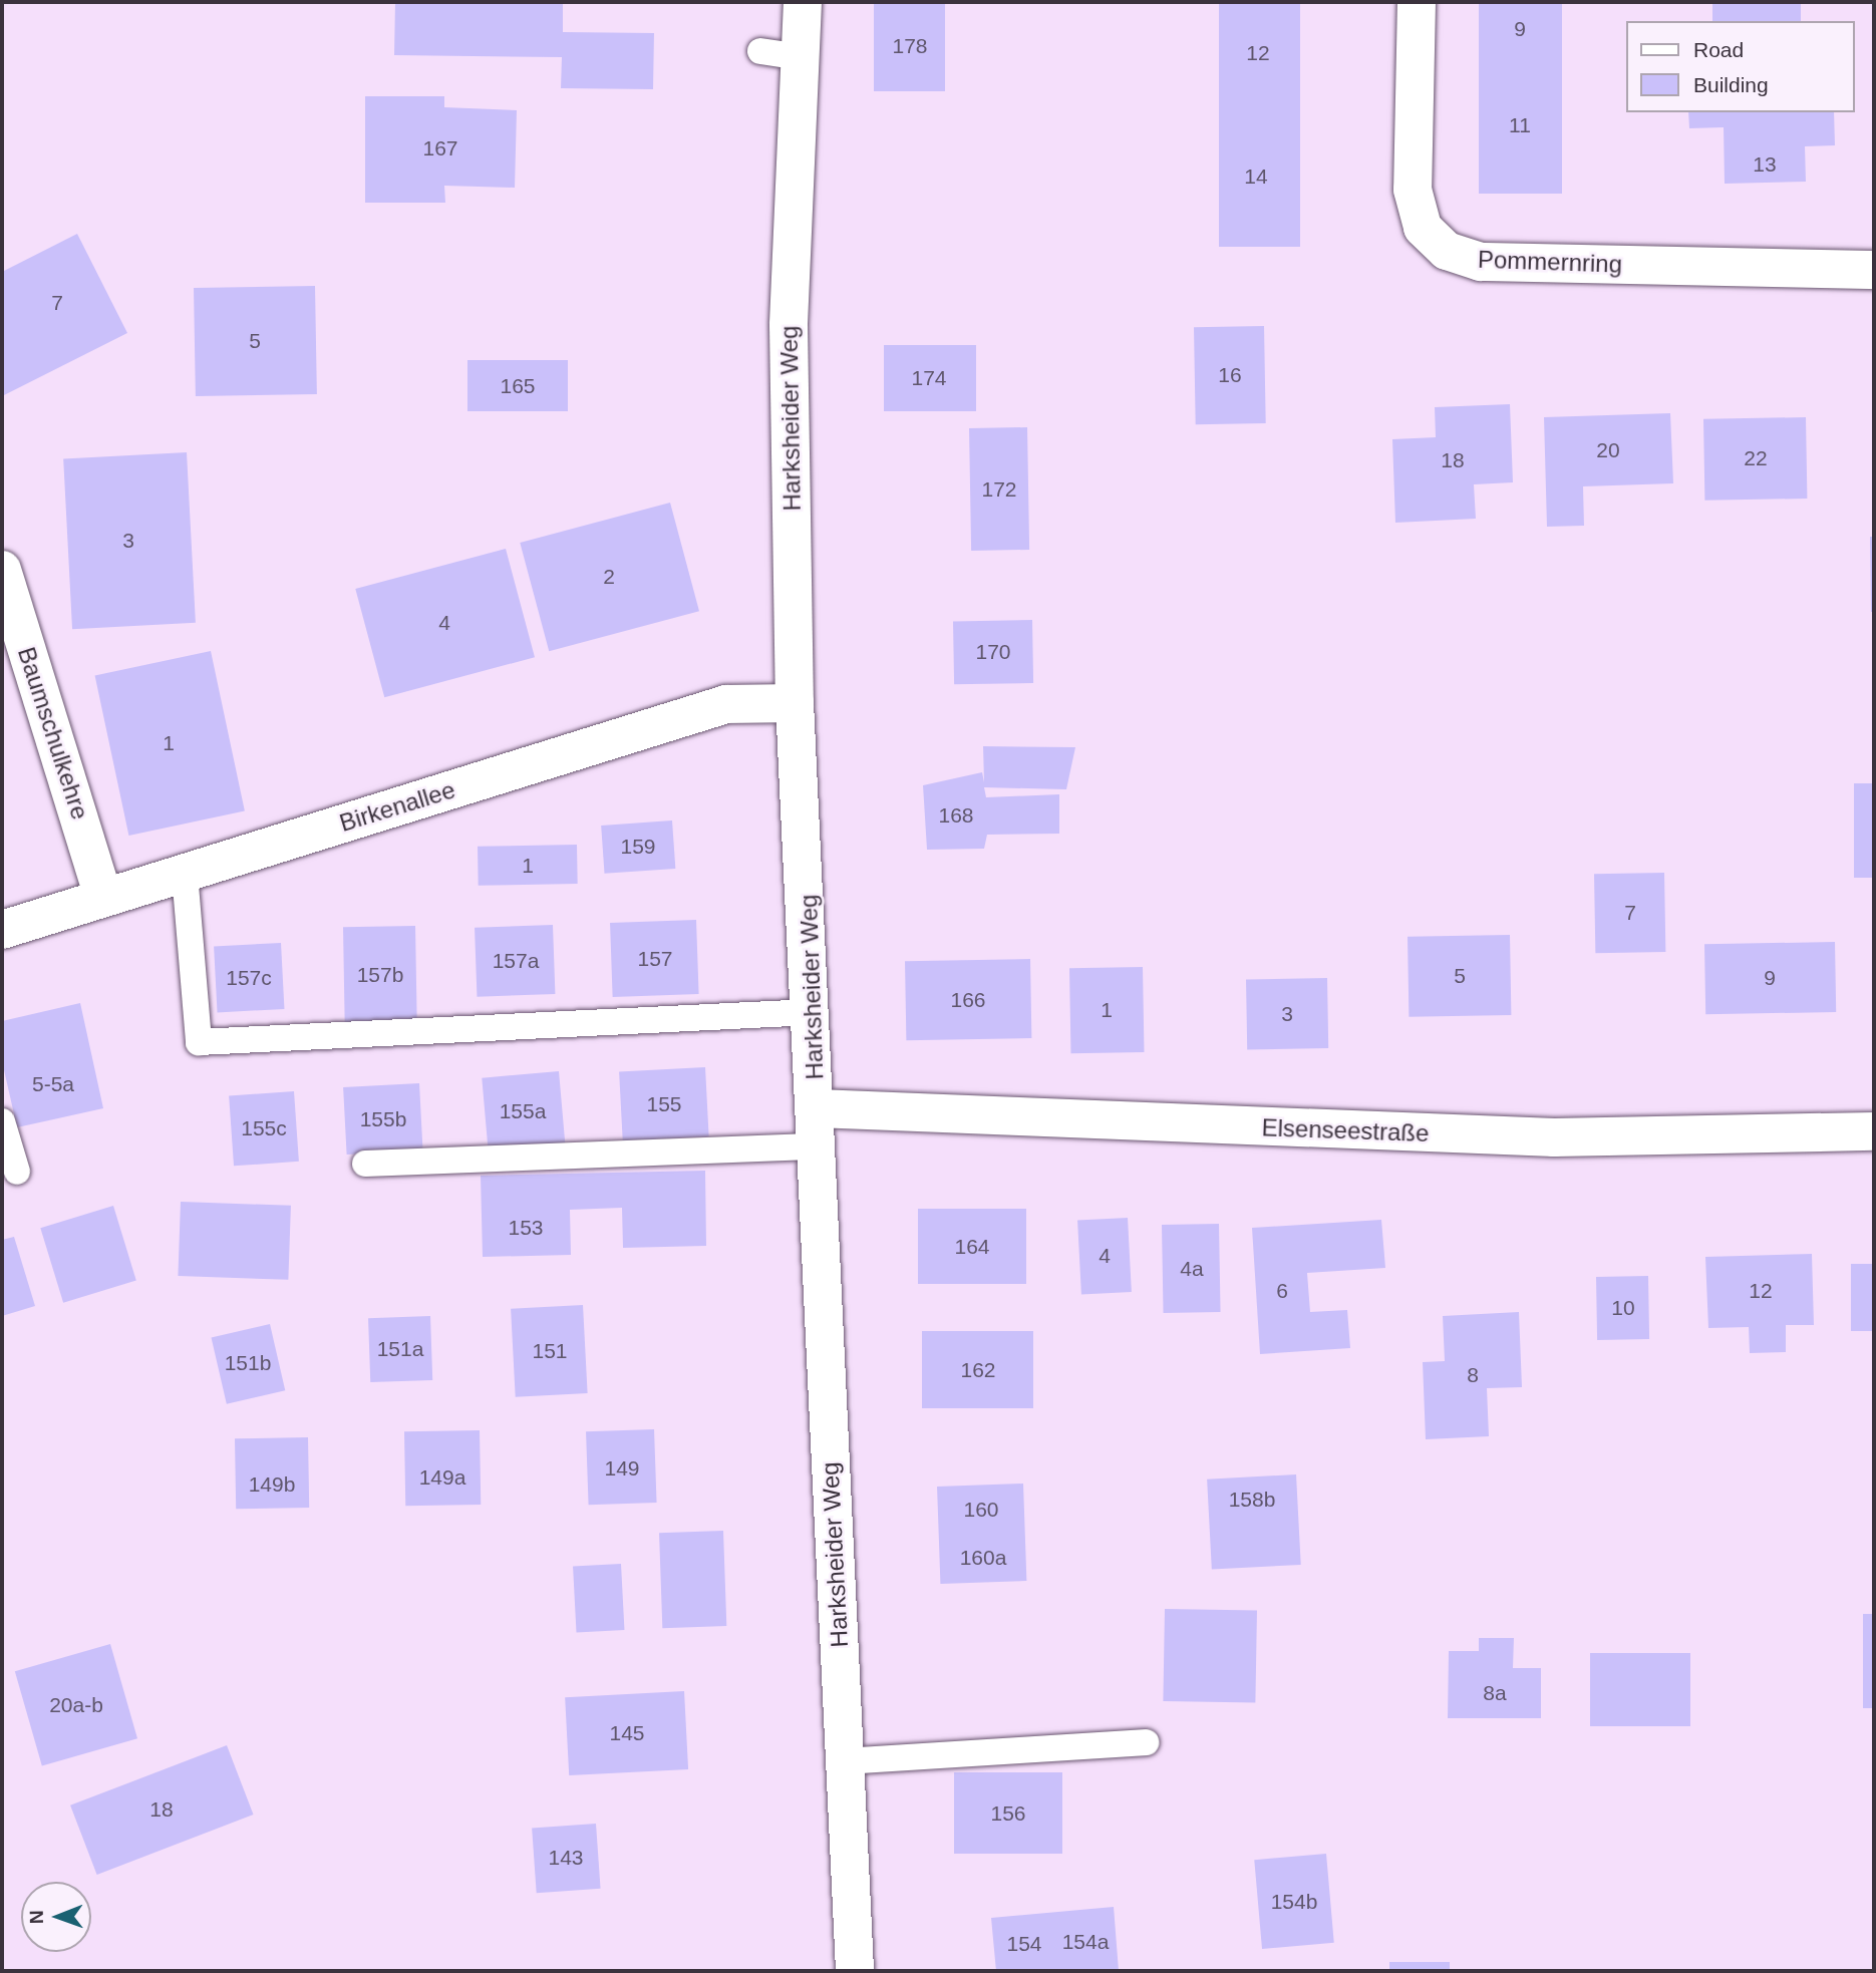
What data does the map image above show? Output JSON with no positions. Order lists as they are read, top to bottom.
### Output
{
  "streets": {
    "street": [
      "Pommernring",
      "Harksheider Weg",
      "Baumschulkehre",
      "Birkenallee",
      "Elsenseestraße"
    ]
  },
  "crossings": [
    ["Harksheider Weg", "Birkenallee"],
    ["Harksheider Weg", "Elsenseestraße"],
    ["Baumschulkehre", "Birkenallee"]
  ],
  "house_numbers": [
    "9",
    "178",
    "12",
    "11",
    "167",
    "13",
    "14",
    "7",
    "5",
    "16",
    "174",
    "165",
    "20",
    "22",
    "18",
    "172",
    "3",
    "2",
    "4",
    "170",
    "1",
    "168",
    "159",
    "1",
    "7",
    "157",
    "157a",
    "157b",
    "5",
    "157c",
    "9",
    "166",
    "1",
    "3",
    "5-5a",
    "155",
    "155a",
    "155b",
    "155c",
    "153",
    "164",
    "4",
    "4a",
    "6",
    "12",
    "10",
    "151a",
    "151",
    "151b",
    "162",
    "8",
    "149",
    "149a",
    "149b",
    "158b",
    "160",
    "160a",
    "8a",
    "20a-b",
    "145",
    "18",
    "156",
    "143",
    "154b",
    "154a",
    "154"
  ],
  "legend": ["Road", "Building"],
  "north": "left"
}
